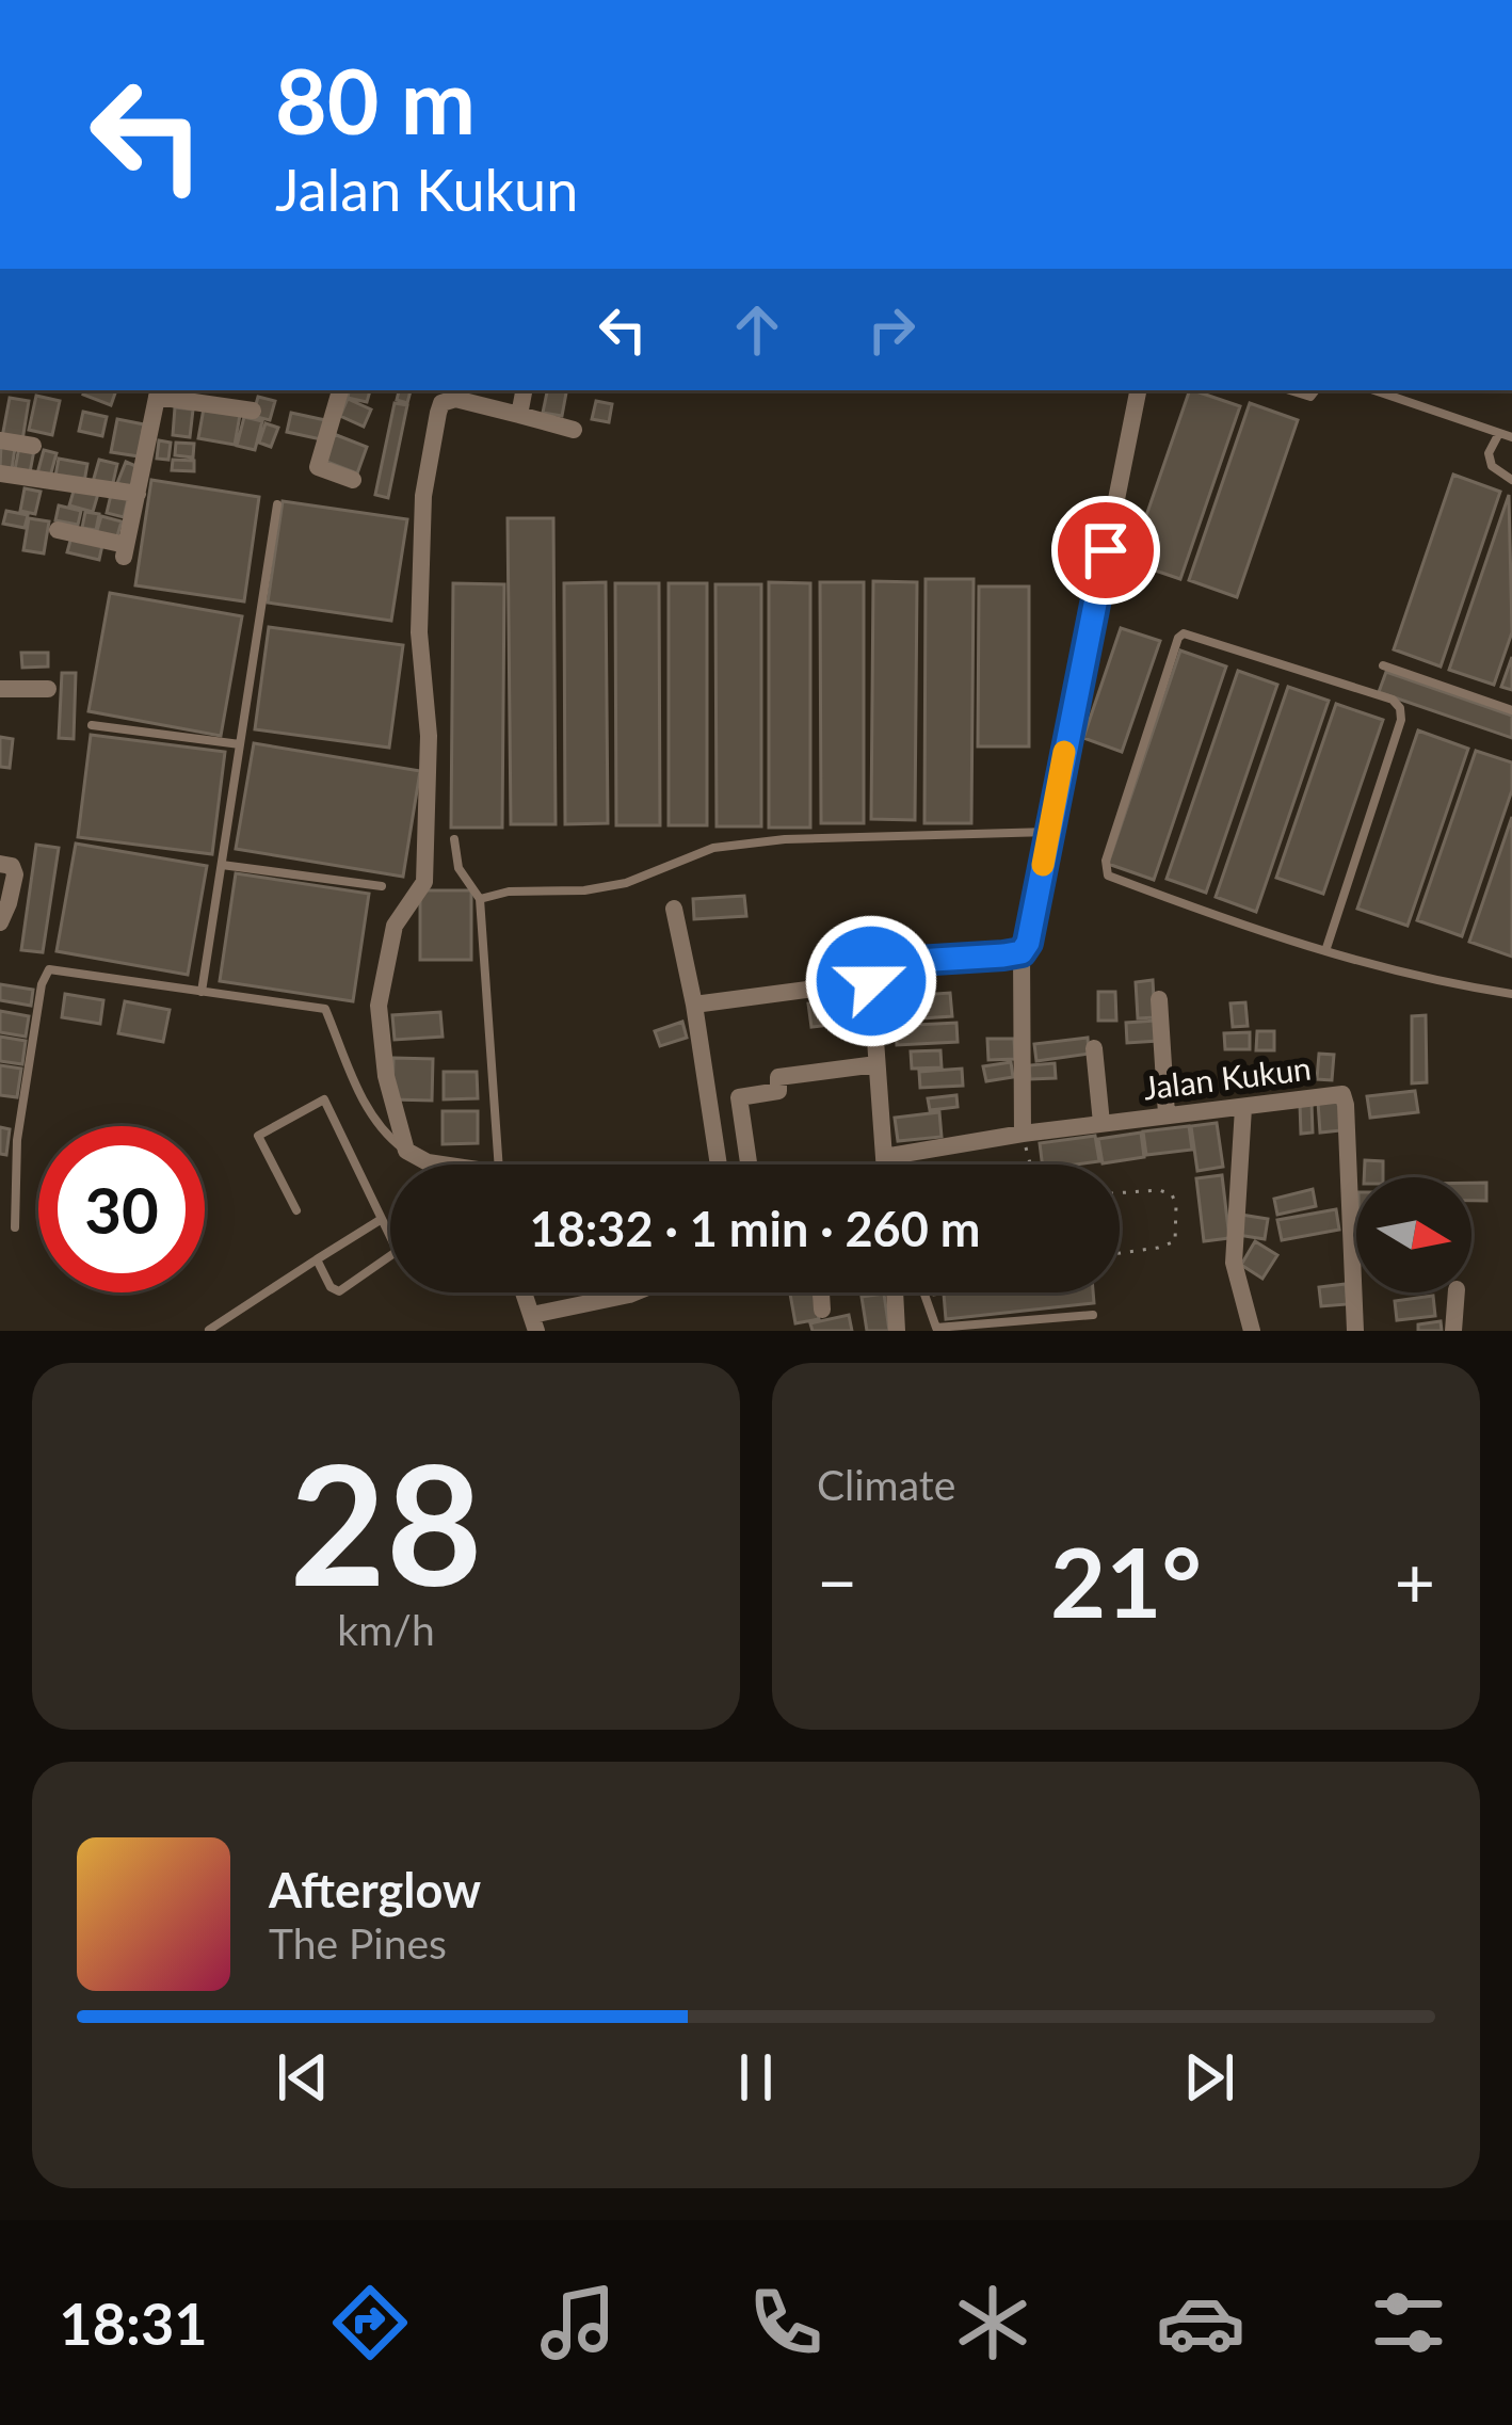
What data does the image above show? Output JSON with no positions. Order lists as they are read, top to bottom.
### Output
{
  "streets": {
    "street": ["Jalan Kukun"]
  },
  "north": "right",
  "page": {
    "turn": ["80 m", "Jalan Kukun"],
    "limit": "30",
    "trip": "18:32 · 1 min · 260 m",
    "tile": [
      ["28", "km/h"],
      "Climate"
    ],
    "heat": ["−", "21°", "+"],
    "song": ["Afterglow", "The Pines"],
    "tabs": "18:31"
  }
}
